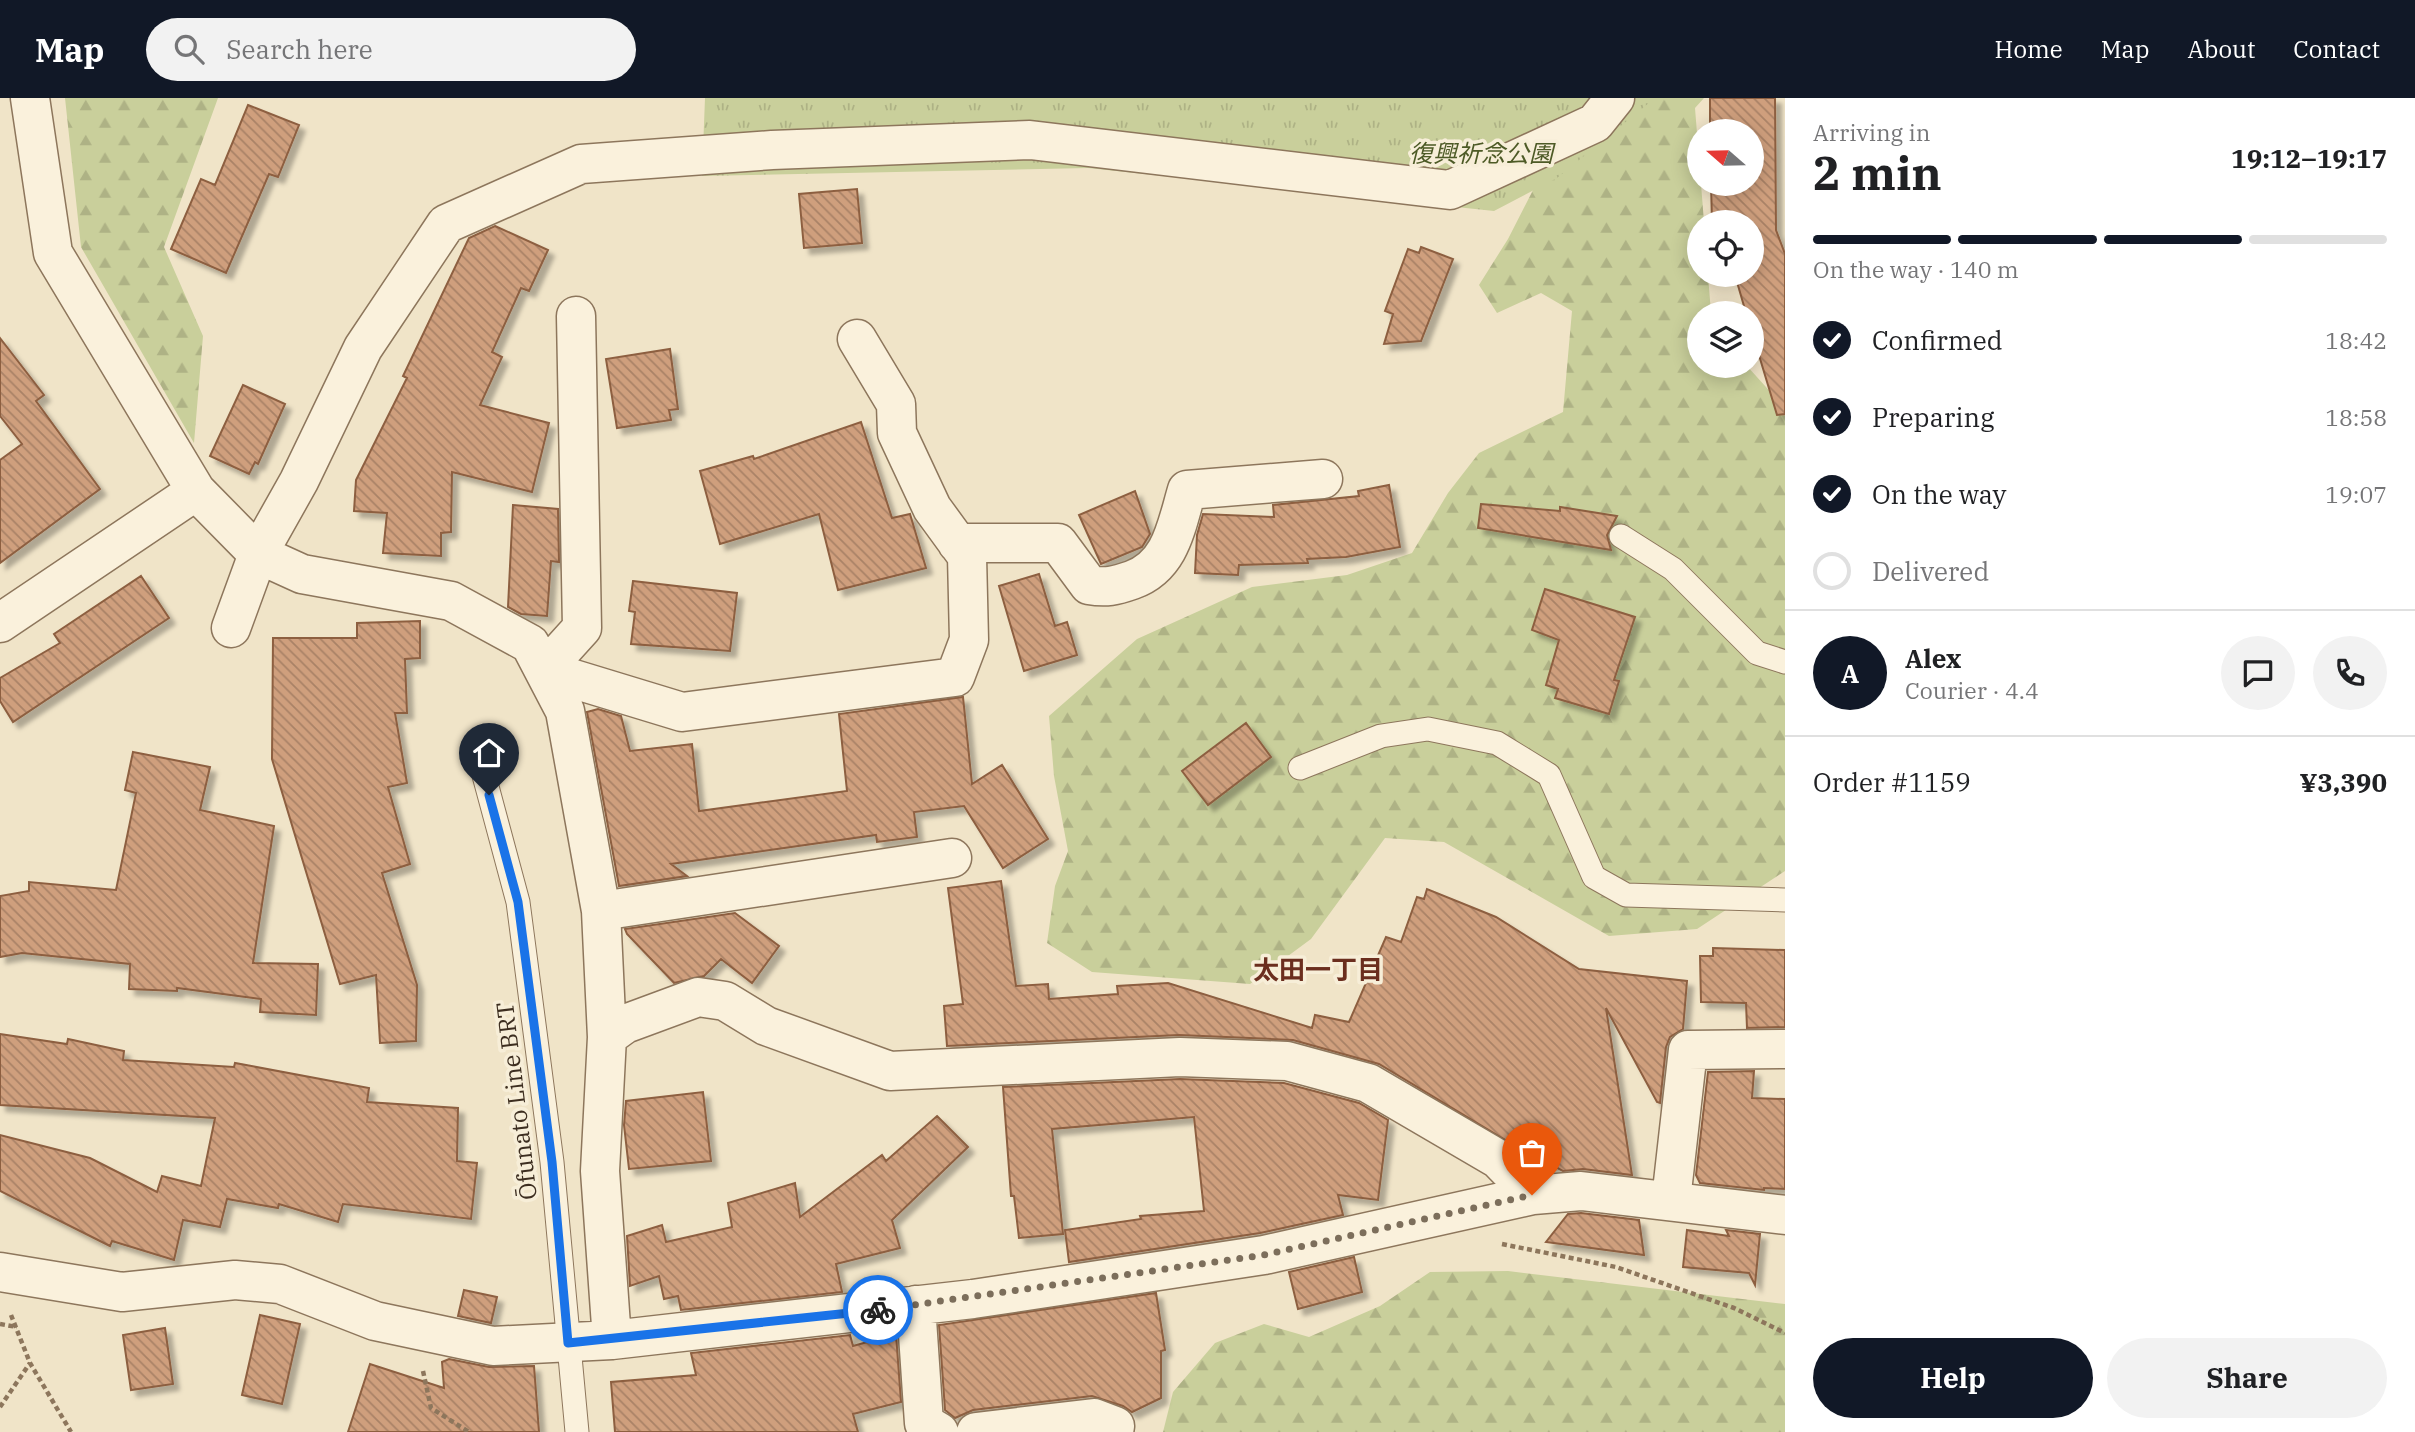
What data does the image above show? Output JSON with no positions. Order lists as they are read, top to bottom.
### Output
{
  "streets": {
    "lane": ["Ōfunato Line BRT"]
  },
  "districts": ["太田一丁目"],
  "parks": ["復興祈念公園"],
  "north": "left",
  "page": {
    "header": "Map",
    "search": "Search here",
    "nav": [
      "Home",
      "Map",
      "About",
      "Contact"
    ],
    "heading": ["2 min", "Arriving in", "19:12–19:17"],
    "panel": [
      "Alex",
      "Courier · 4.4",
      "Order #1159",
      "¥3,390"
    ],
    "bar": "On the way · 140 m",
    "list": [
      ["Confirmed", "18:42"],
      ["Preparing", "18:58"],
      ["On the way", "19:07"],
      "Delivered"
    ],
    "round": "A",
    "buttons": ["Help", "Share"]
  }
}
